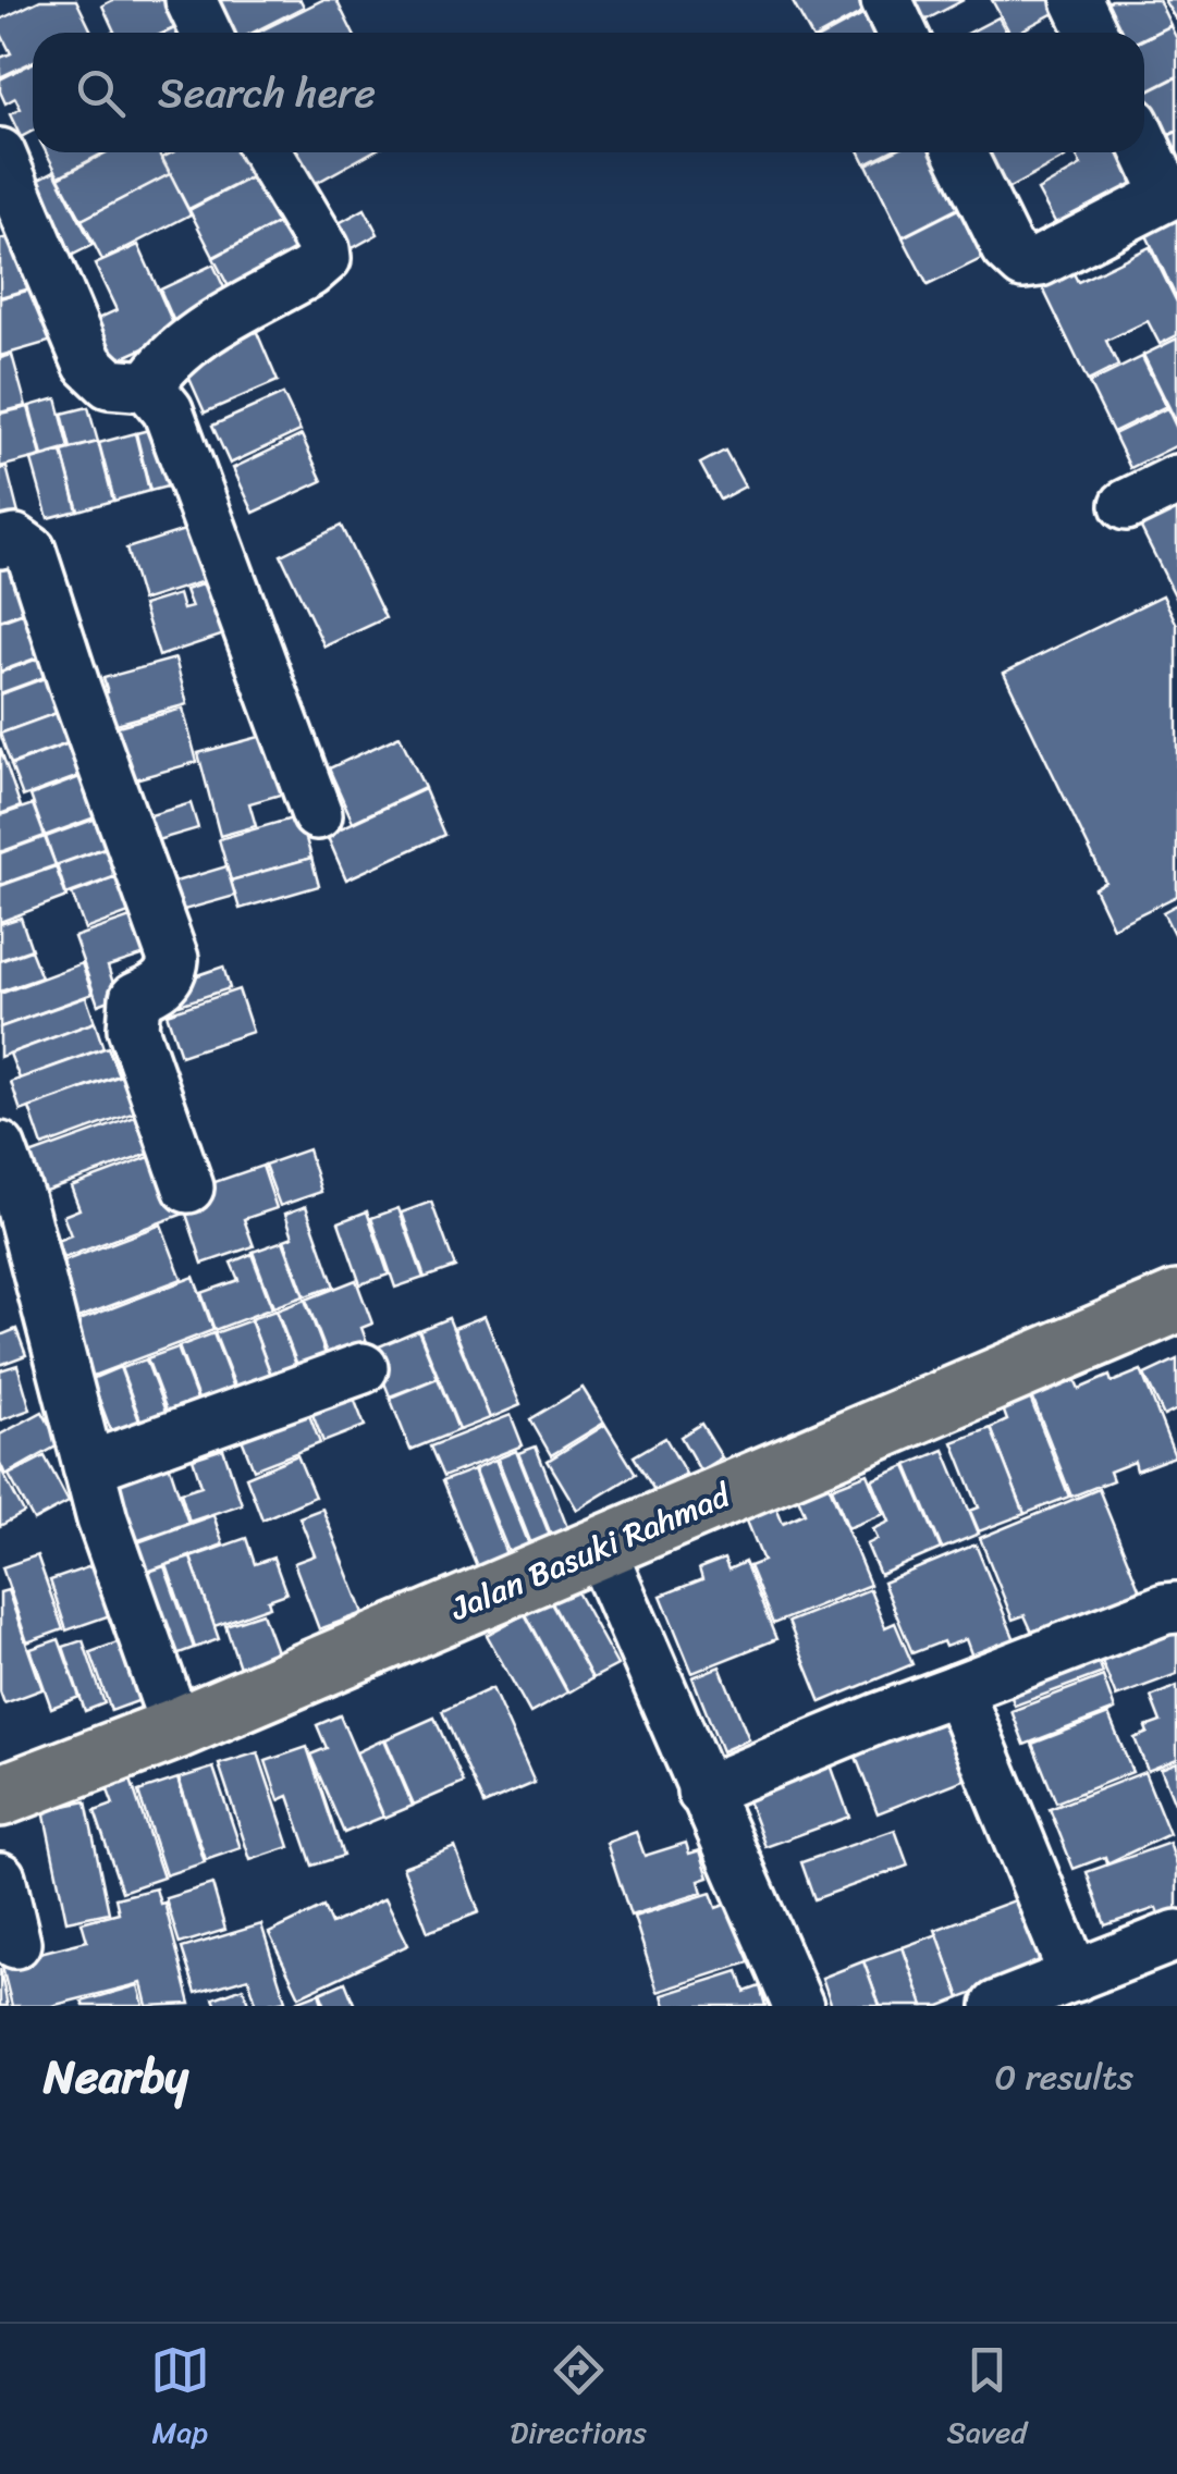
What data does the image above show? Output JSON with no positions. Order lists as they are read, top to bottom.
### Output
{
  "streets": {
    "main road": ["Jalan Basuki Rahmad"]
  },
  "page": {
    "search": "Search here",
    "heading": ["Nearby", "0 results"],
    "nav": ["Map", "Directions", "Saved"]
  }
}
